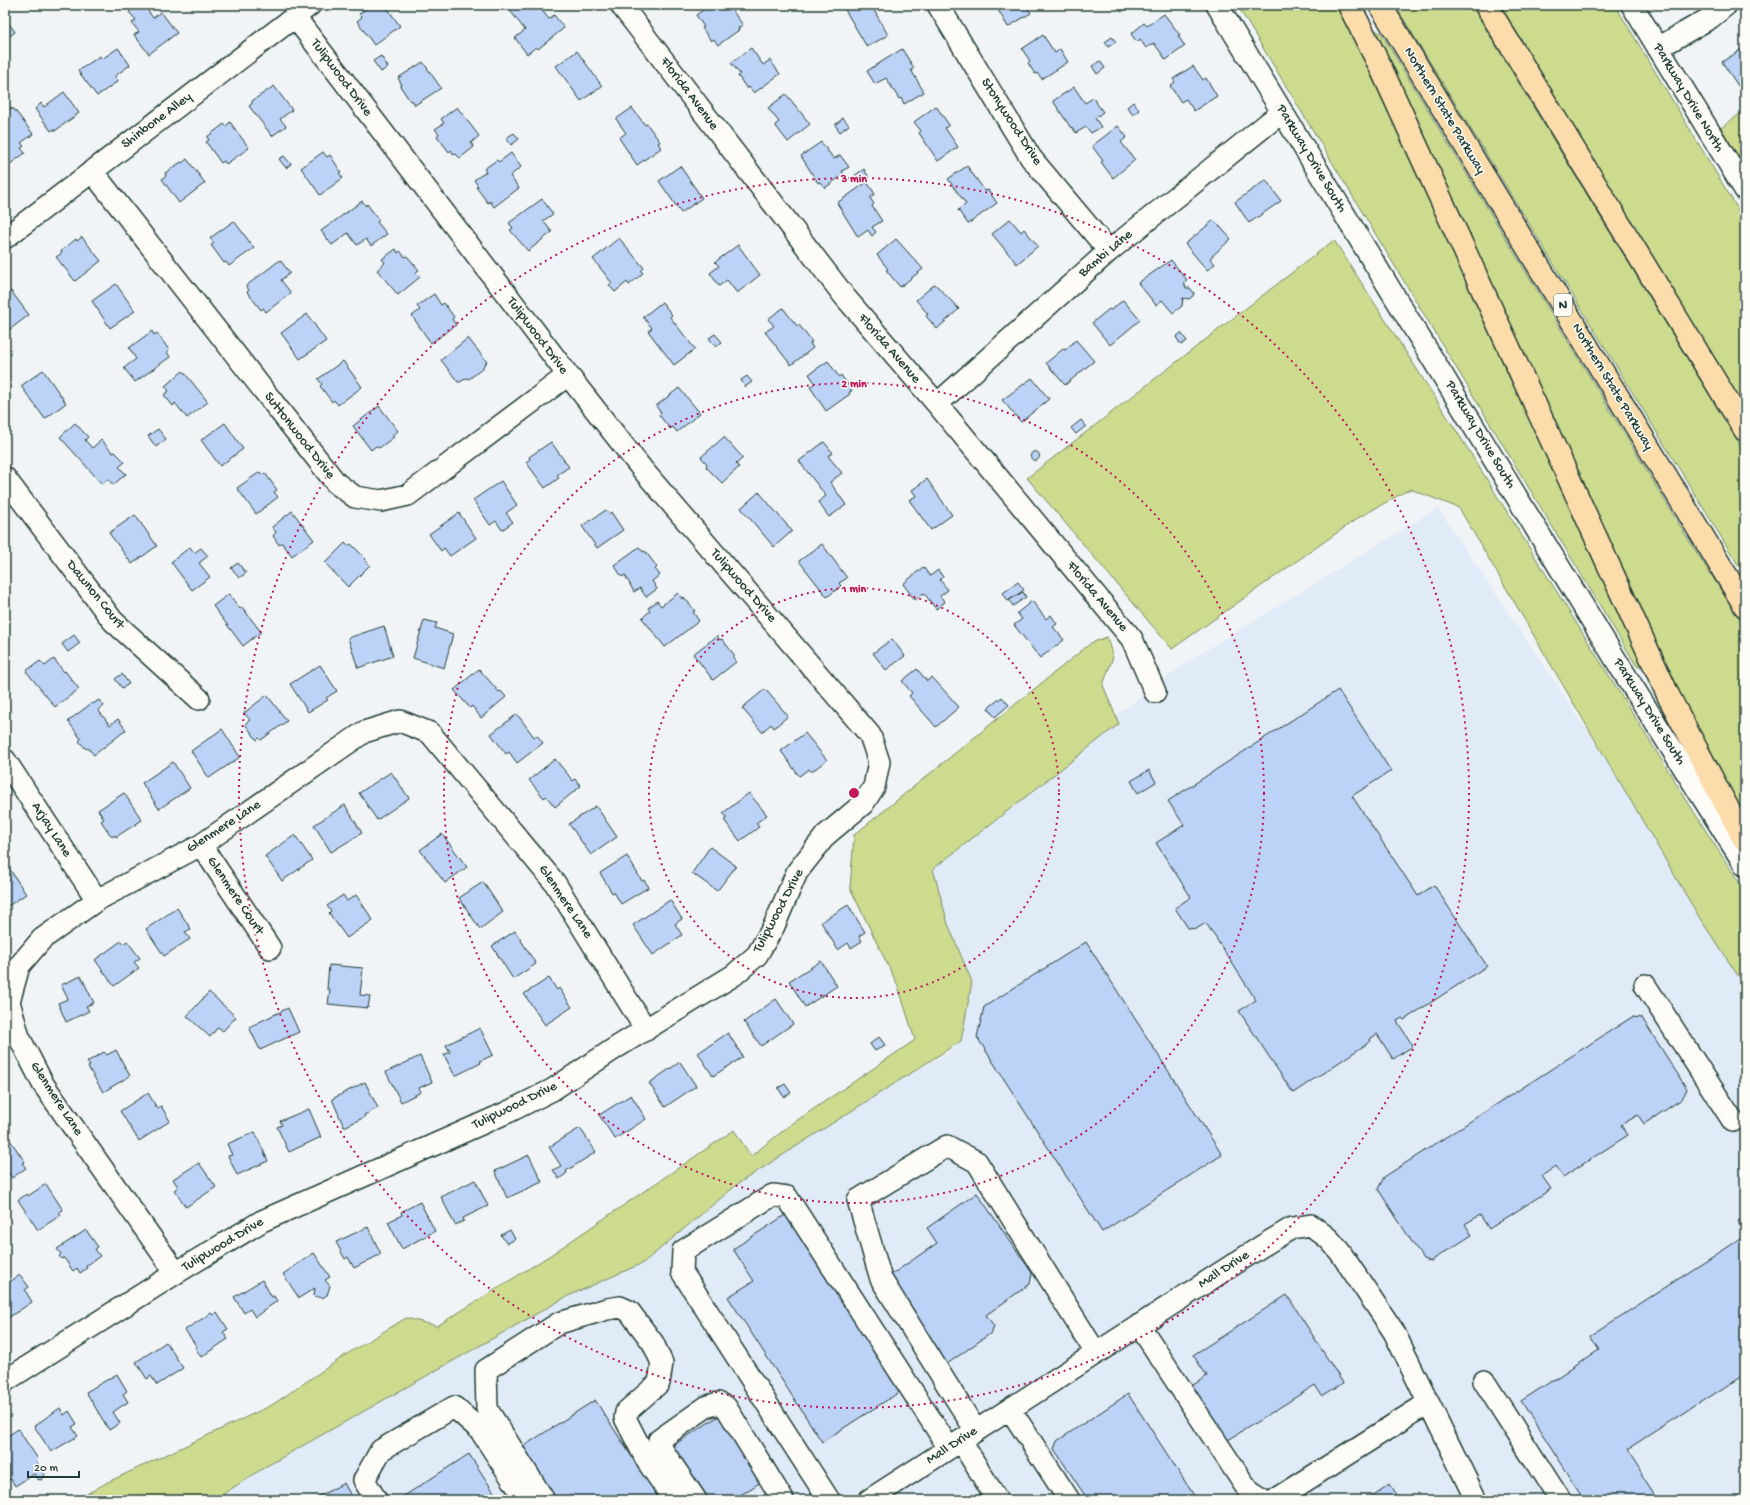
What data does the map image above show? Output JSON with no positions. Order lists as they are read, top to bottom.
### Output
{
  "streets": {
    "highway": ["Northern State Parkway", "N"],
    "street": [
      "Tulipwood Drive",
      "Florida Avenue",
      "Parkway Drive North",
      "Shinbone Alley",
      "Stonywood Drive",
      "Parkway Drive South",
      "Bambi Lane",
      "Suttonwood Drive",
      "Dawnon Court",
      "Glenmere Lane",
      "Arjay Lane",
      "Glenmere Court",
      "Mall Drive"
    ]
  },
  "crossings": [
    ["Tulipwood Drive", "Shinbone Alley"],
    ["Tulipwood Drive", "Suttonwood Drive"],
    ["Tulipwood Drive", "Glenmere Lane"],
    ["Florida Avenue", "Bambi Lane"],
    ["Shinbone Alley", "Suttonwood Drive"],
    ["Stonywood Drive", "Bambi Lane"],
    ["Parkway Drive South", "Bambi Lane"],
    ["Glenmere Lane", "Arjay Lane"],
    ["Glenmere Lane", "Glenmere Court"]
  ],
  "scale_bar": "20 m",
  "rings": ["3 min", "2 min", "1 min"]
}
